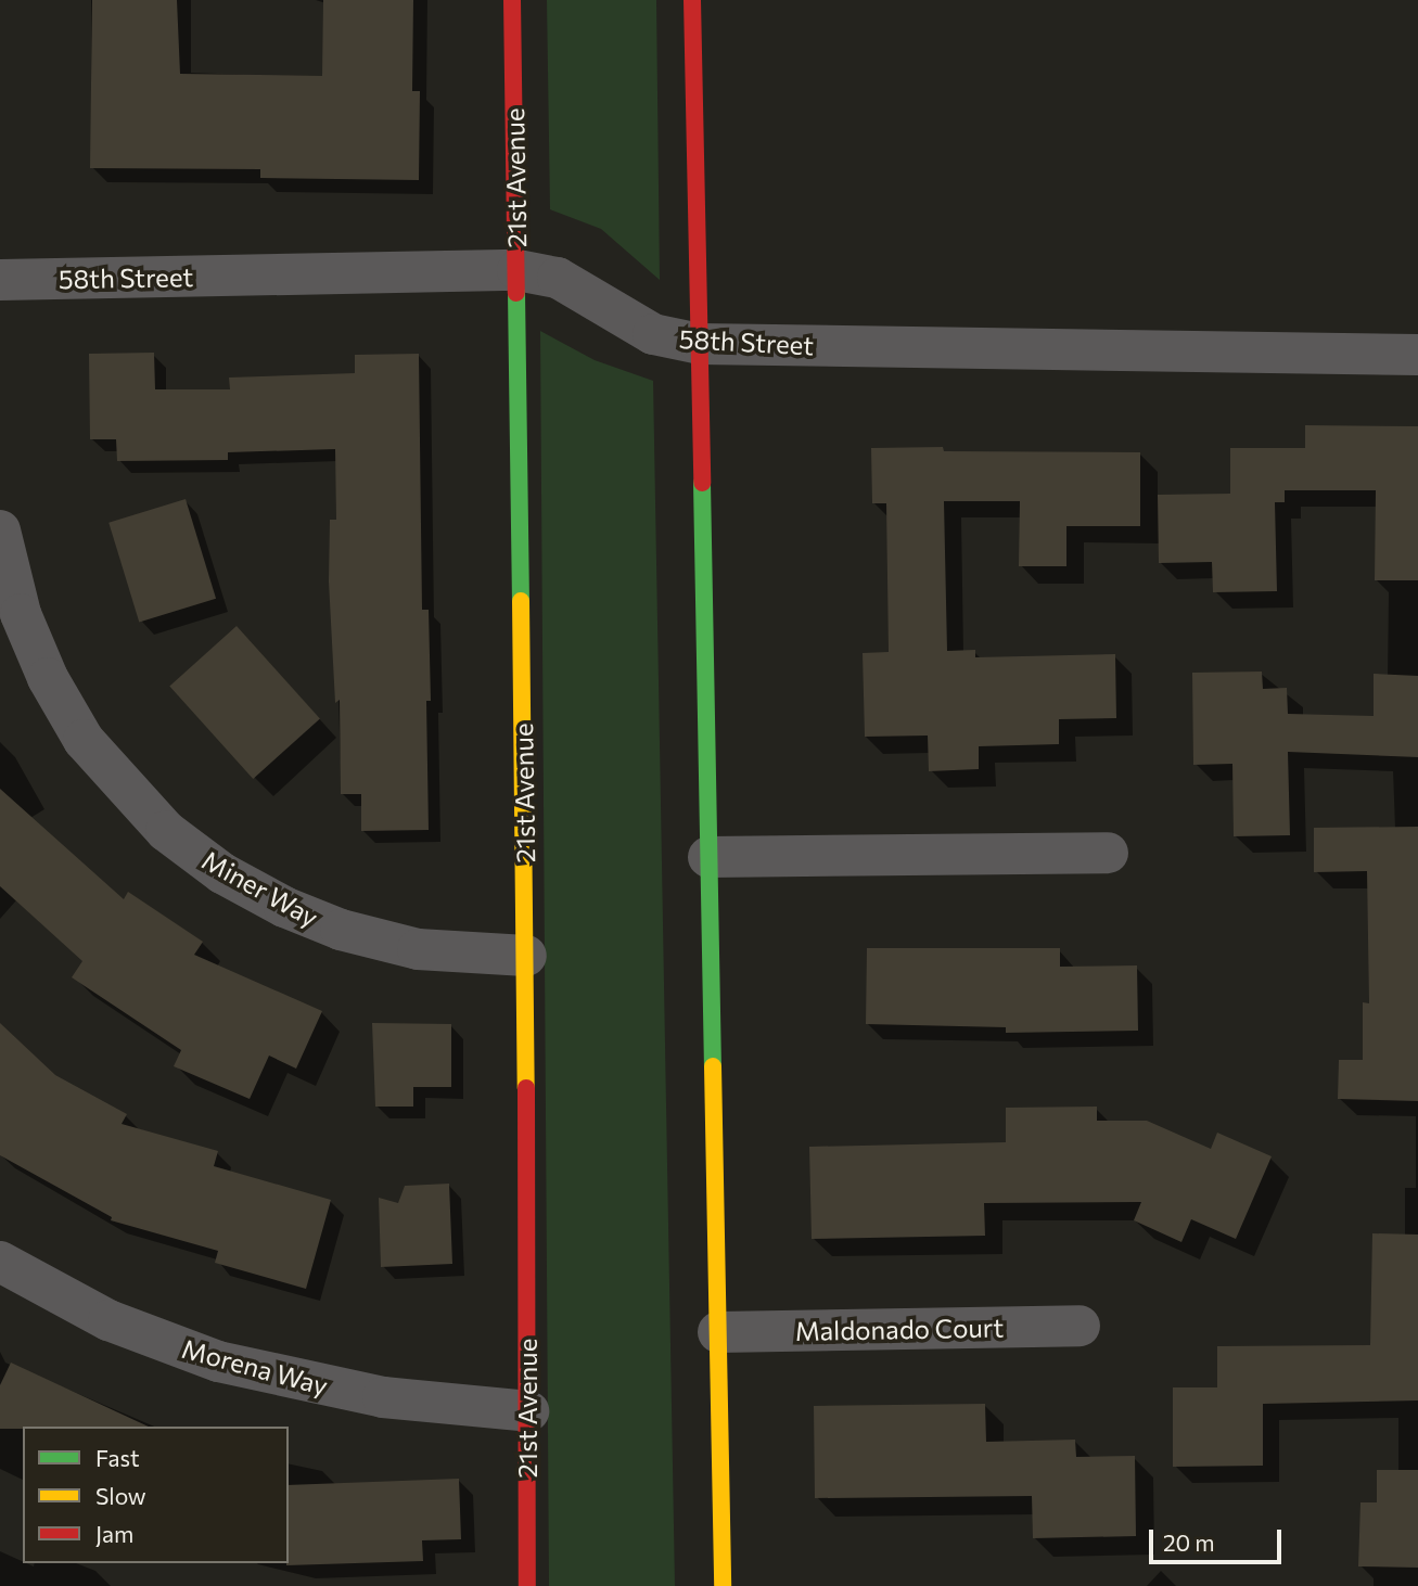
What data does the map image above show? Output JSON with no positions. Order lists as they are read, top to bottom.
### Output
{
  "streets": {
    "street": [
      "21st Avenue",
      "58th Street",
      "Miner Way",
      "Maldonado Court",
      "Morena Way"
    ]
  },
  "crossings": [
    ["21st Avenue", "58th Street"],
    ["21st Avenue", "Miner Way"],
    ["21st Avenue", "Morena Way"]
  ],
  "legend": ["Fast", "Slow", "Jam"],
  "scale_bar": "20 m"
}
